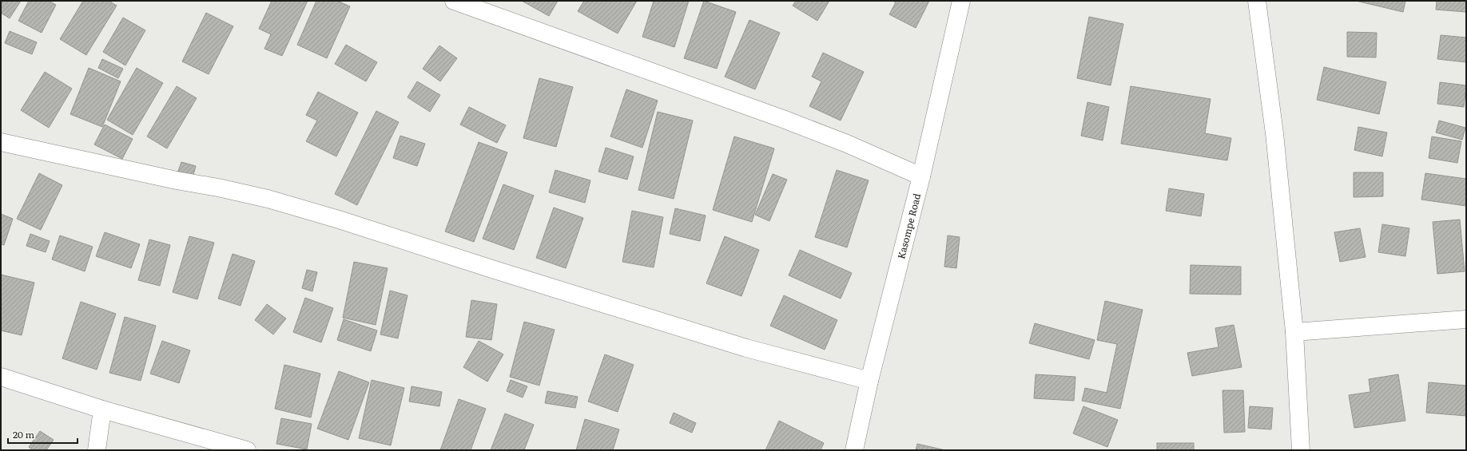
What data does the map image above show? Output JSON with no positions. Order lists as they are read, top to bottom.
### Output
{
  "streets": {
    "street": ["Kasompe Road"]
  },
  "scale_bar": "20 m"
}
